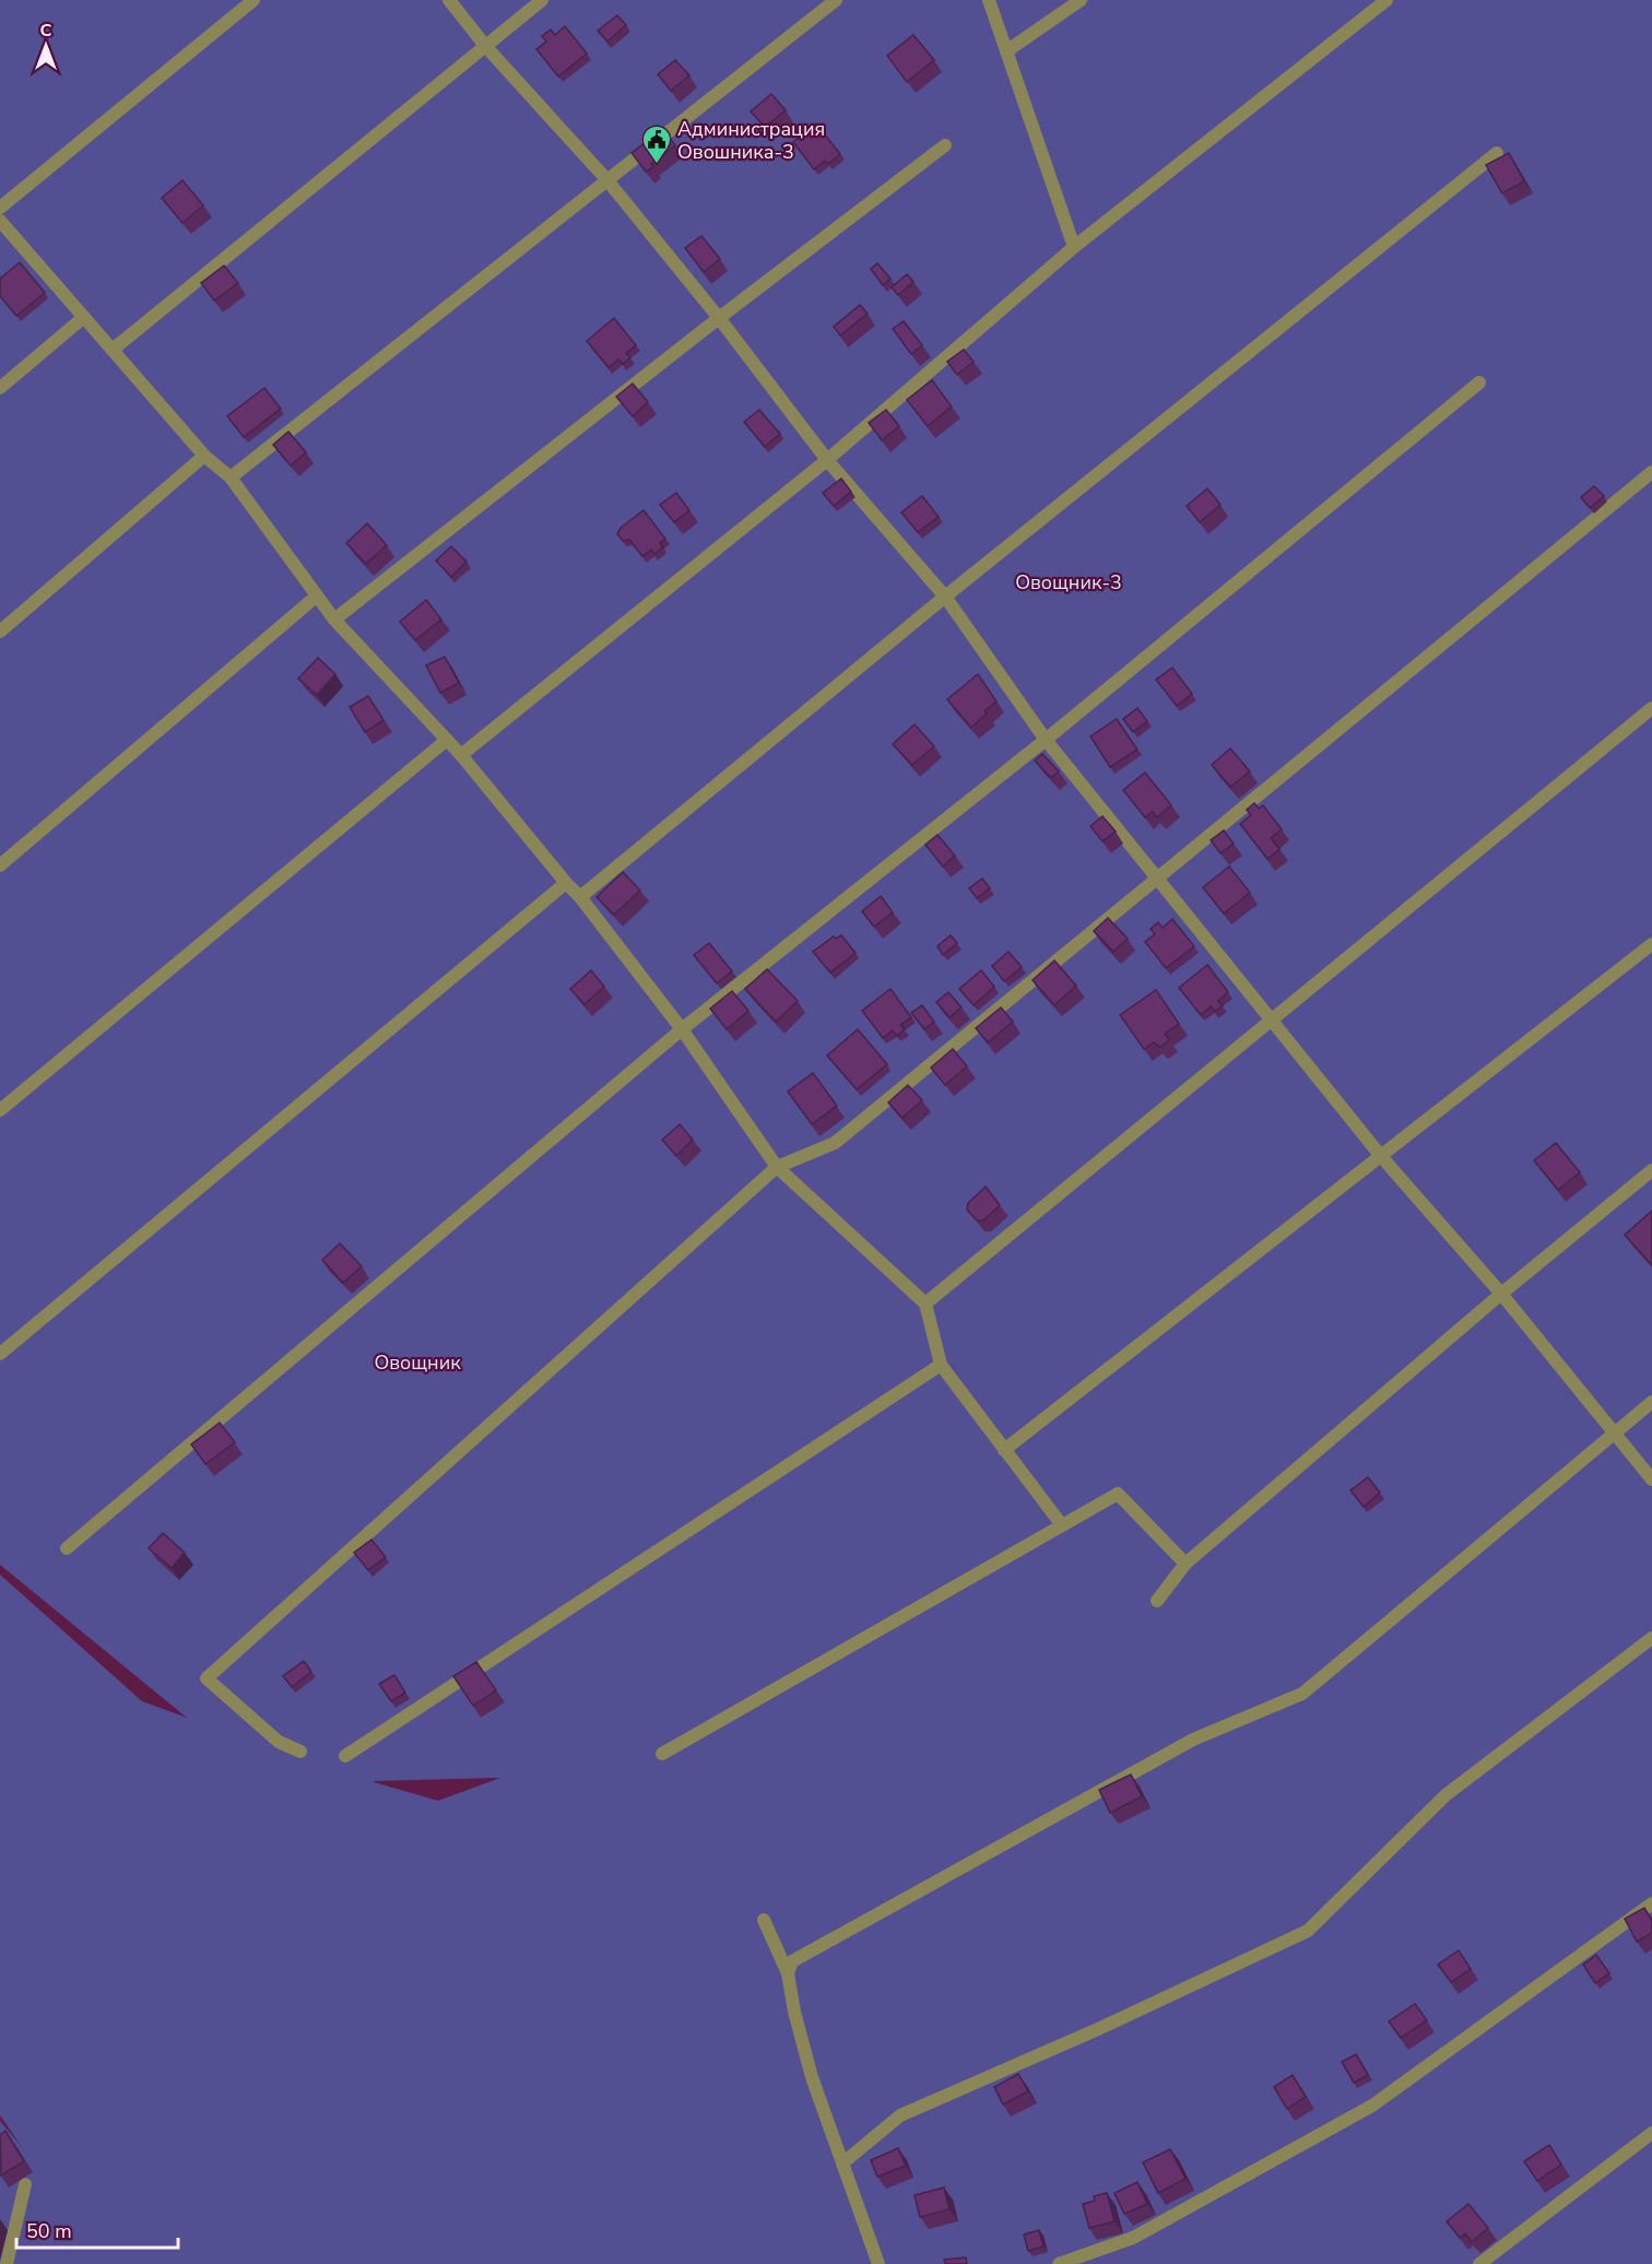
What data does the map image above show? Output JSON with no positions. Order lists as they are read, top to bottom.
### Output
{
  "parks": ["Овощник-3", "Овощник"],
  "places": {
    "public building": ["Администрация Овошника-3"]
  },
  "scale_bar": "50 m",
  "north": "top"
}
